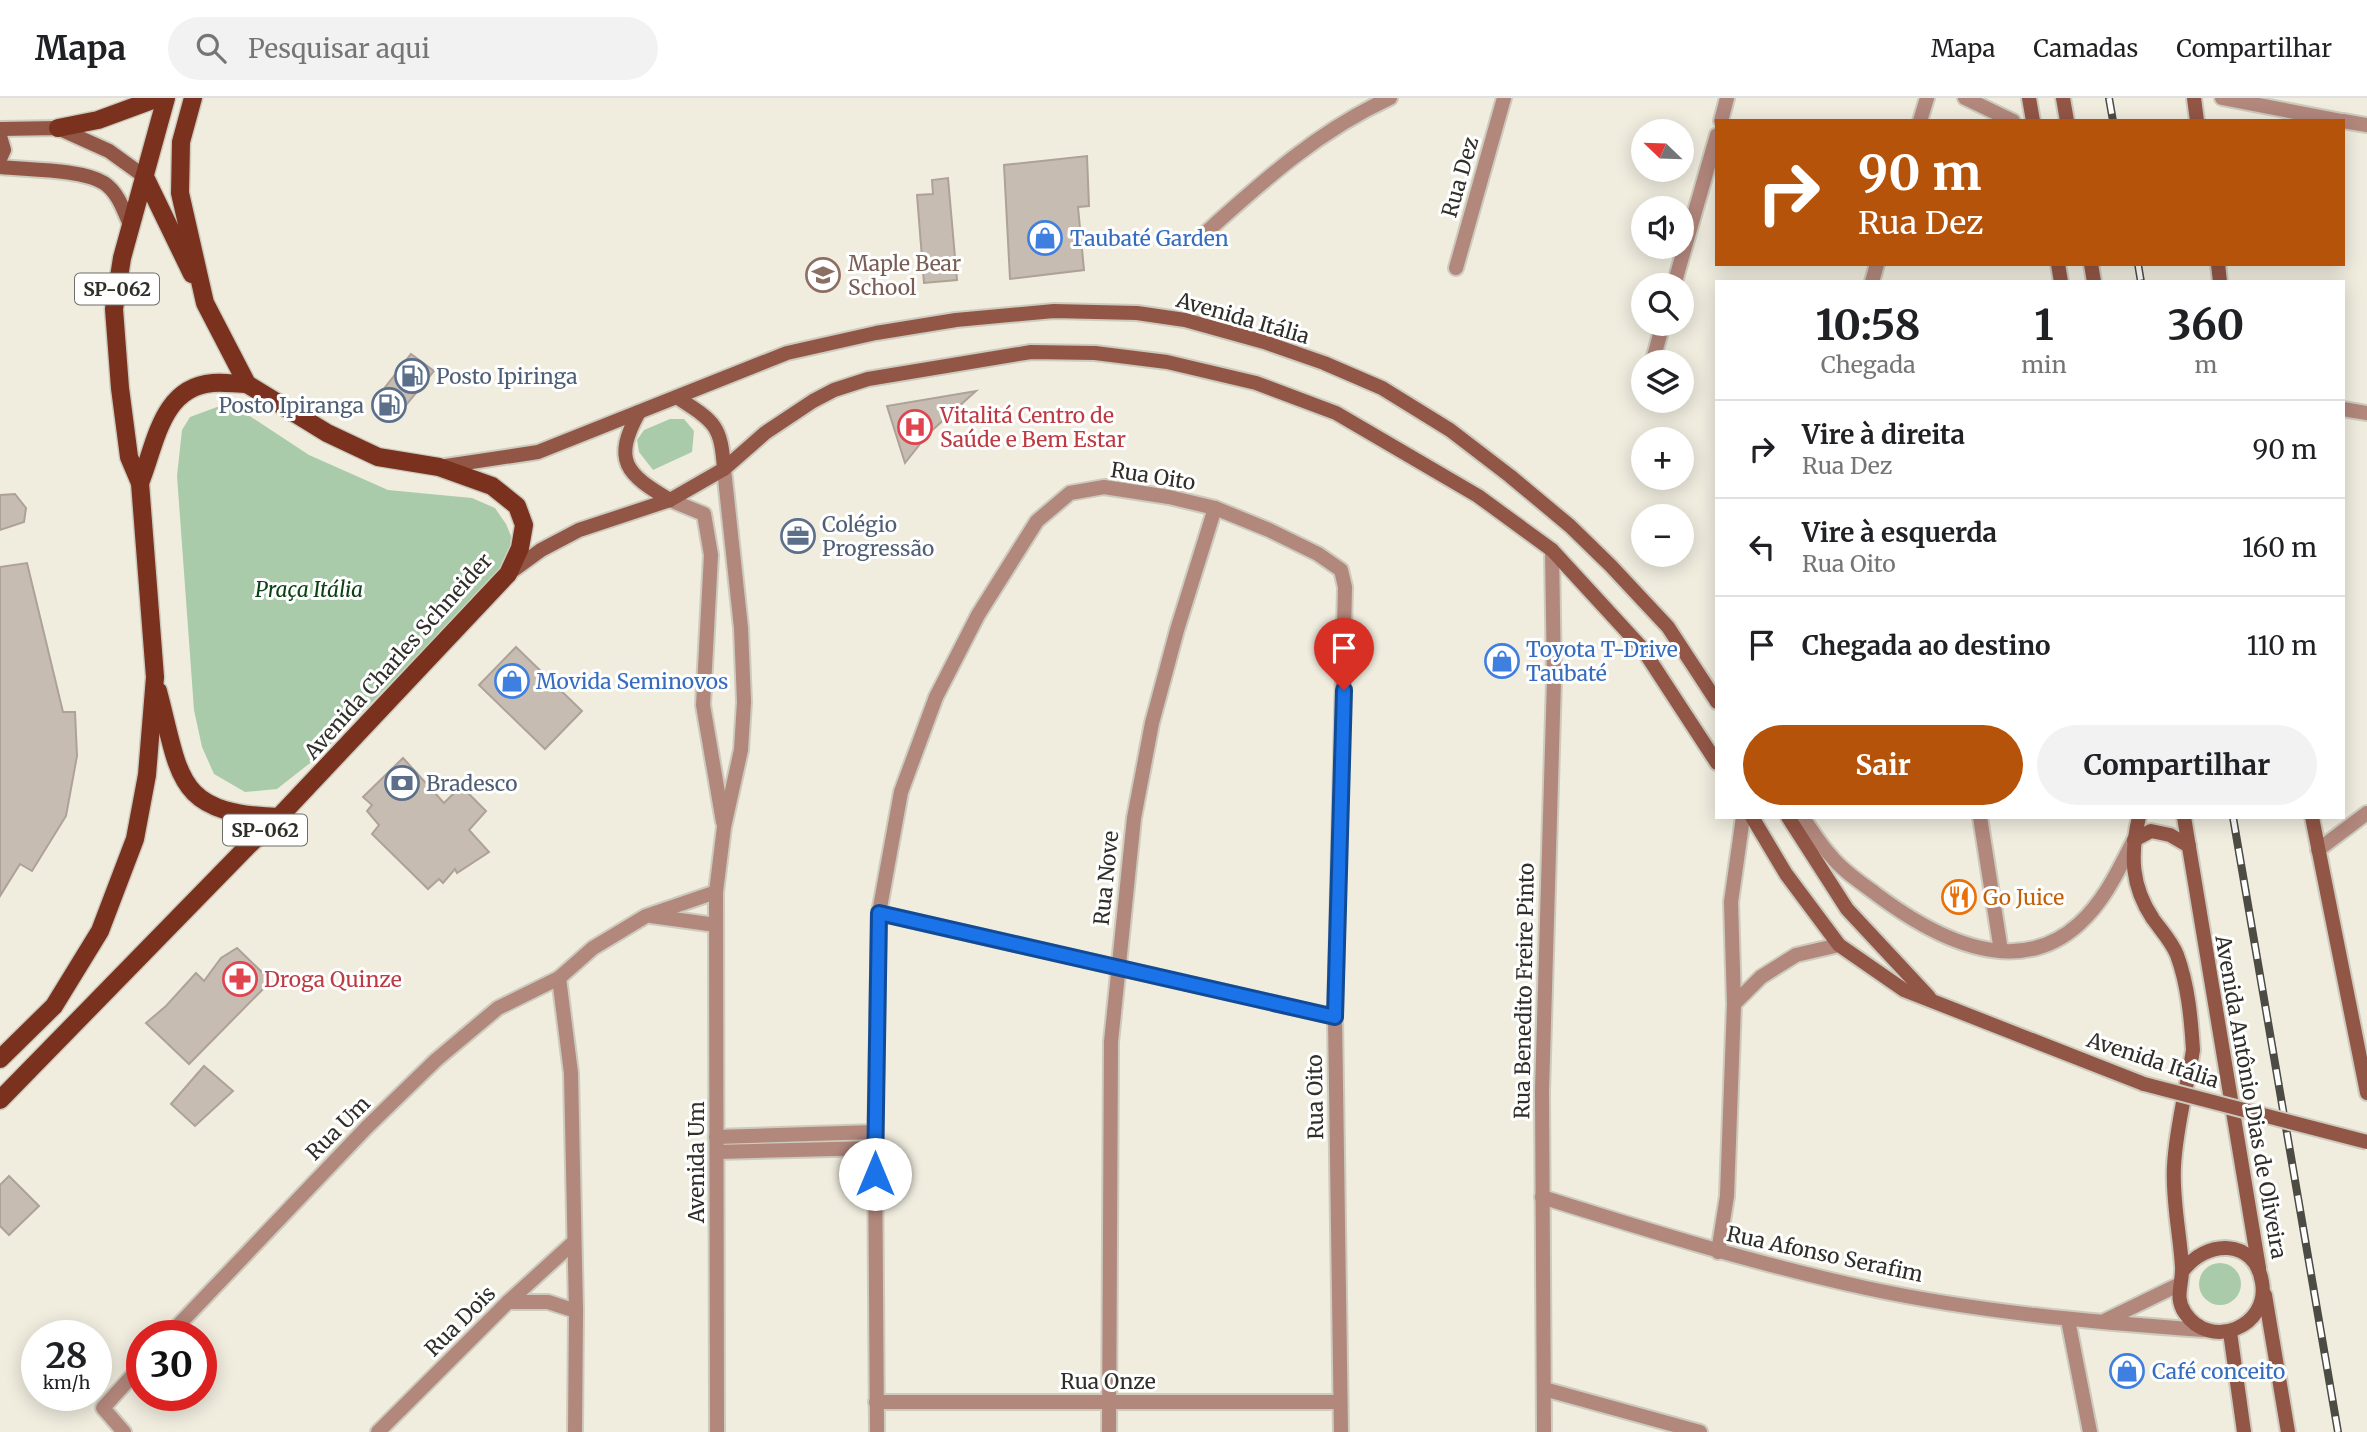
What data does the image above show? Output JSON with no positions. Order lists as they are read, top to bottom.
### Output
{
  "streets": {
    "main road": [
      "SP-062",
      "Avenida Itália",
      "Avenida Charles Schneider",
      "Avenida Antônio Dias de Oliveira"
    ],
    "street": [
      "Rua Dez",
      "Rua Oito",
      "Rua Nove",
      "Rua Benedito Freire Pinto",
      "Rua Um",
      "Avenida Um",
      "Rua Afonso Serafim",
      "Rua Dois",
      "Rua Onze"
    ]
  },
  "crossings": [
    ["SP-062", "Avenida Charles Schneider"],
    ["Avenida Itália", "Avenida Charles Schneider"],
    ["Rua Oito", "Rua Nove"],
    ["Rua Oito", "Rua Onze"],
    ["Rua Nove", "Rua Onze"],
    ["Rua Benedito Freire Pinto", "Rua Afonso Serafim"],
    ["Avenida Antônio Dias de Oliveira", "Rua Afonso Serafim"],
    ["Rua Um", "Avenida Um"]
  ],
  "parks": ["Praça Itália"],
  "places": {
    "shop": [
      "Taubaté Garden",
      "Toyota T-Drive Taubaté",
      "Movida Seminovos",
      "Café conceito"
    ],
    "school or university": ["Maple Bear School"],
    "fuel station": ["Posto Ipiringa", "Posto Ipiranga"],
    "hospital": ["Vitalitá Centro de Saúde e Bem Estar"],
    "office": ["Colégio Progressão"],
    "bank": ["Bradesco"],
    "restaurant": ["Go Juice"],
    "pharmacy": ["Droga Quinze"]
  },
  "north": "top left",
  "page": {
    "header": "Mapa",
    "search": "Pesquisar aqui",
    "nav": ["Mapa", "Camadas", "Compartilhar"],
    "map_buttons": ["+", "−"],
    "turn": ["90 m", "Rua Dez"],
    "eta": [
      "10:58",
      "Chegada",
      "1",
      "min",
      "360",
      "m"
    ],
    "list": [
      {
        "name": "Vire à direita",
        "note": "Rua Dez",
        "value": "90 m"
      },
      {
        "name": "Vire à esquerda",
        "note": "Rua Oito",
        "value": "160 m"
      },
      {
        "name": "Chegada ao destino",
        "value": "110 m"
      }
    ],
    "buttons": ["Sair", "Compartilhar"],
    "speed": "28 km/h",
    "limit": "30"
  }
}
